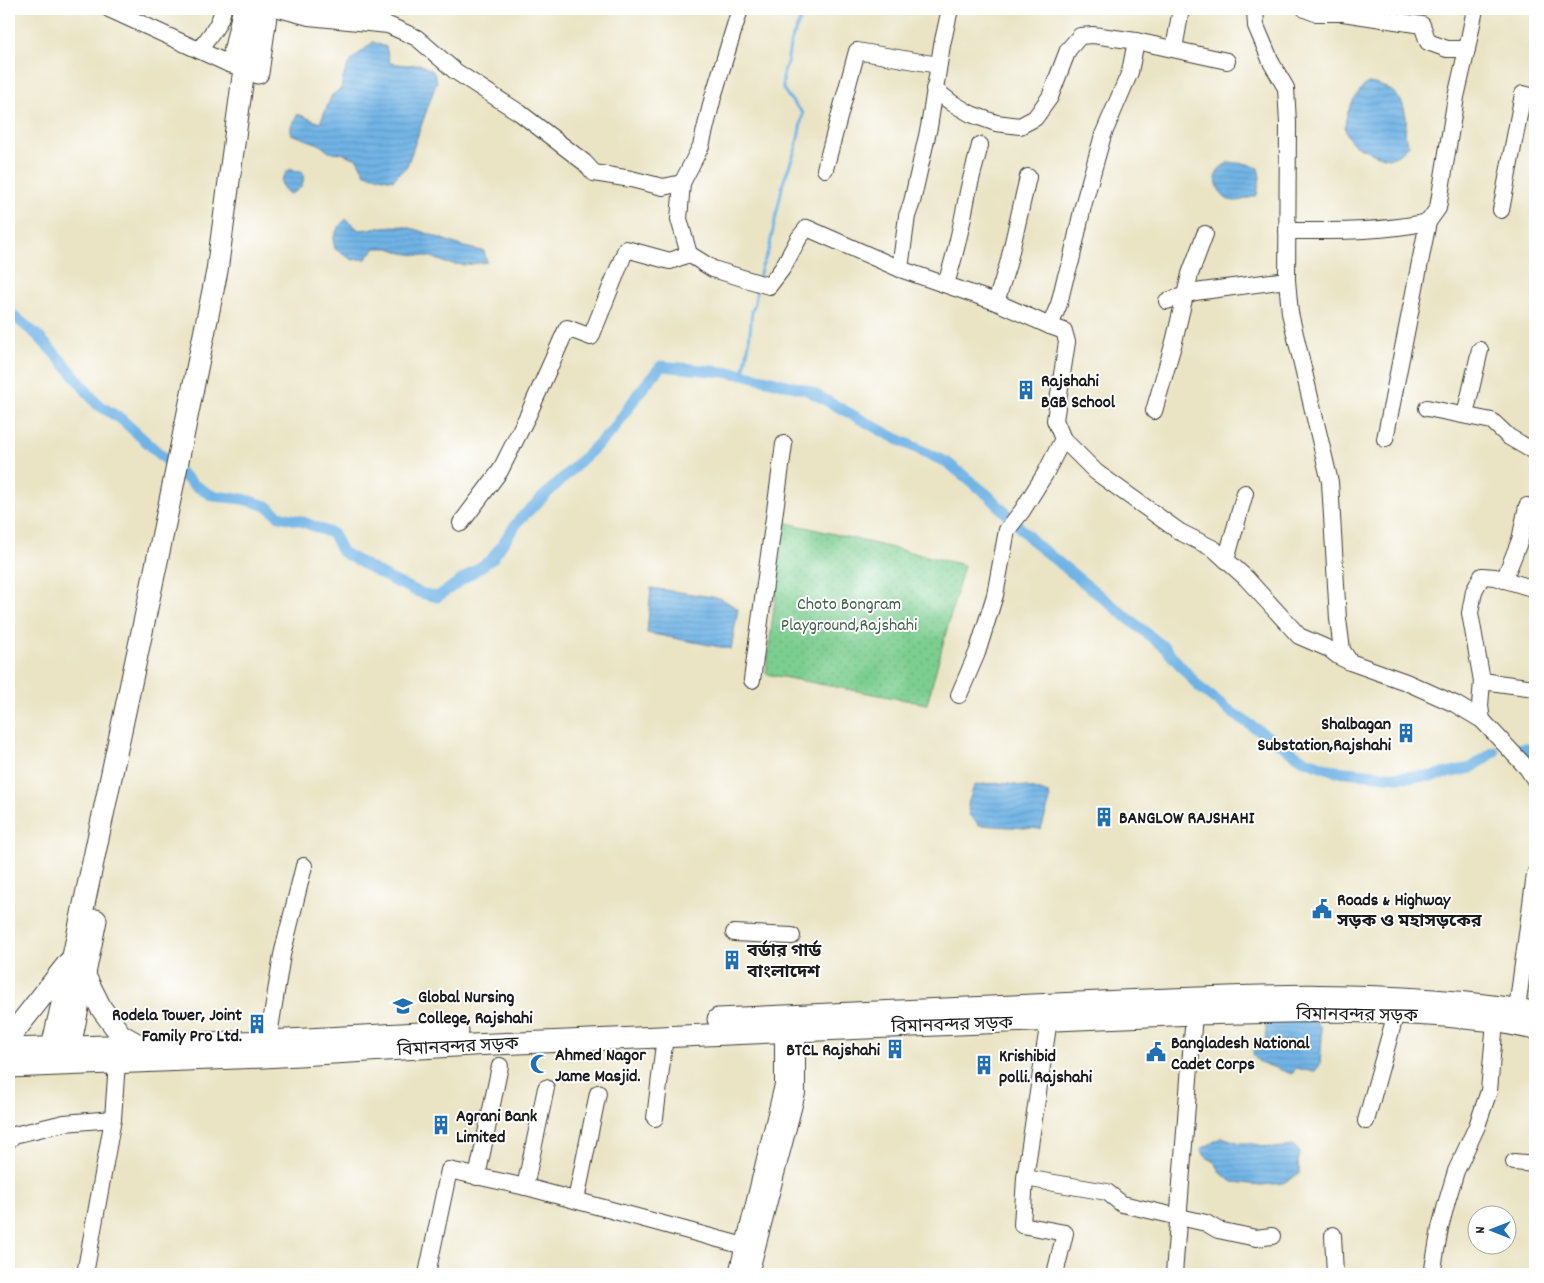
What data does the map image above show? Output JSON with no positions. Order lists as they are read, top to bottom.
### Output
{
  "streets": {
    "main road": ["বিমানবন্দর সড়ক"]
  },
  "parks": ["Choto Bongram Playground,Rajshahi"],
  "places": {
    "building": [
      "Rajshahi BGB School",
      "Shalbagan Substation,Rajshahi",
      "BANGLOW RAJSHAHI",
      "বর্ডার গার্ড বাংলাদেশ",
      "Rodela Tower, Joint Family Pro Ltd.",
      "BTCL Rajshahi",
      "Krishibid polli. Rajshahi",
      "Agrani Bank Limited"
    ],
    "public building": ["Roads & Highway সড়ক ও মহাসড়কের", "Bangladesh National Cadet Corps"],
    "school or university": ["Global Nursing College, Rajshahi"],
    "mosque": ["Ahmed Nagor Jame Masjid."]
  },
  "north": "left"
}
